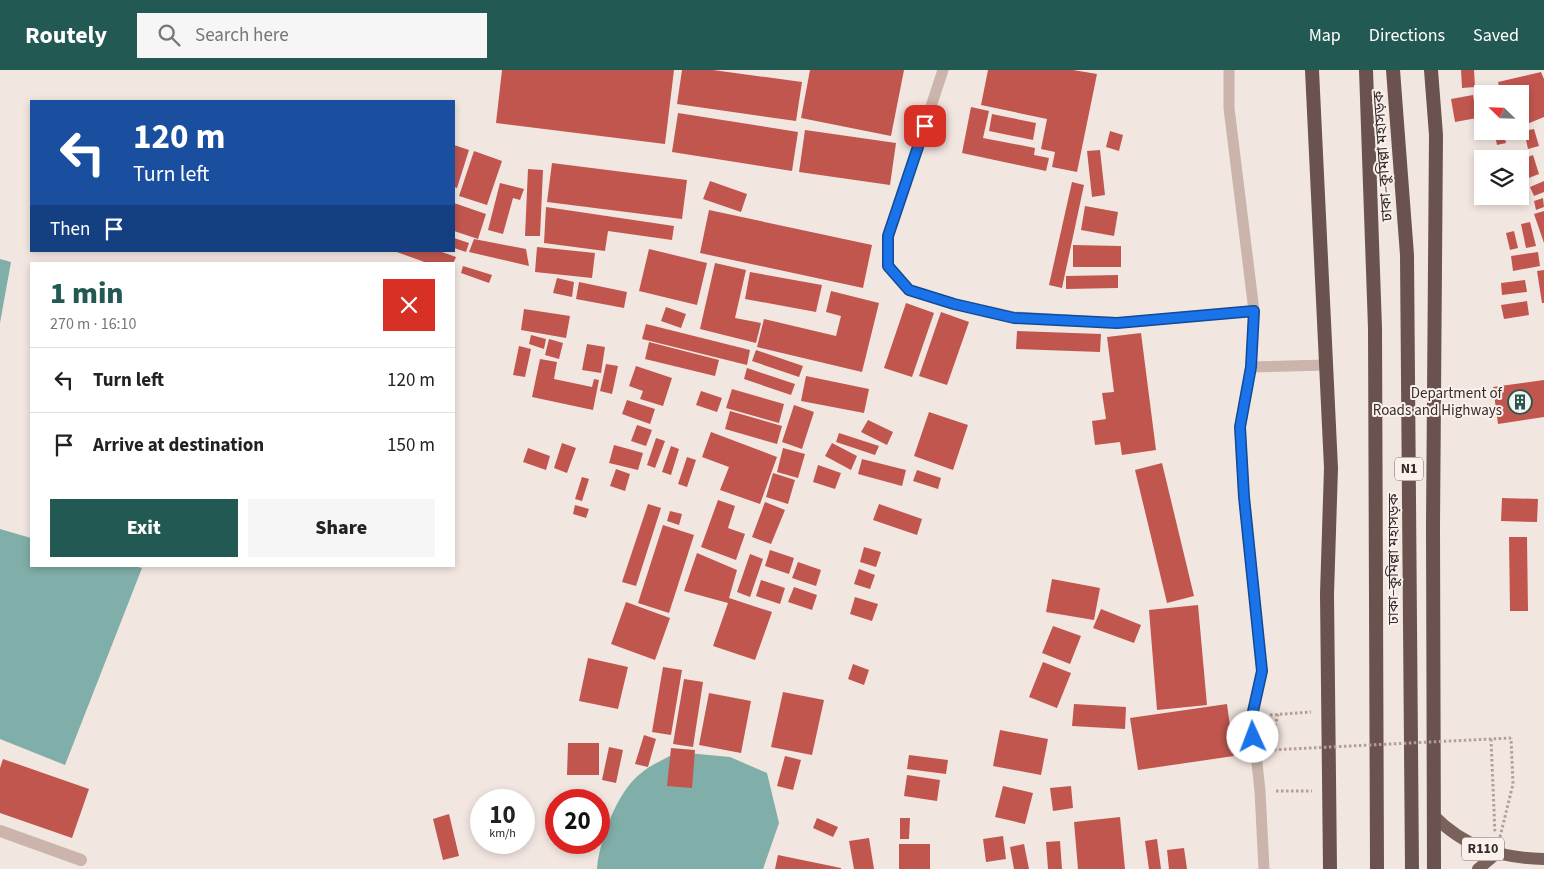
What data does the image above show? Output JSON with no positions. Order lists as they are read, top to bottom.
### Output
{
  "streets": {
    "highway": ["ঢাকা–কুমিল্লা মহাসড়ক", "N1"],
    "main road": ["R110"]
  },
  "places": {
    "building": ["Department of Roads and Highways"]
  },
  "north": "top left",
  "page": {
    "header": "Routely",
    "search": "Search here",
    "nav": ["Map", "Directions", "Saved"],
    "turn": ["120 m", "Turn left"],
    "then": "Then",
    "heading": ["1 min", "270 m · 16:10"],
    "list": [
      {
        "name": "Turn left",
        "value": "120 m"
      },
      {
        "name": "Arrive at destination",
        "value": "150 m"
      }
    ],
    "buttons": ["Exit", "Share"],
    "speed": "10 km/h",
    "limit": "20"
  }
}
